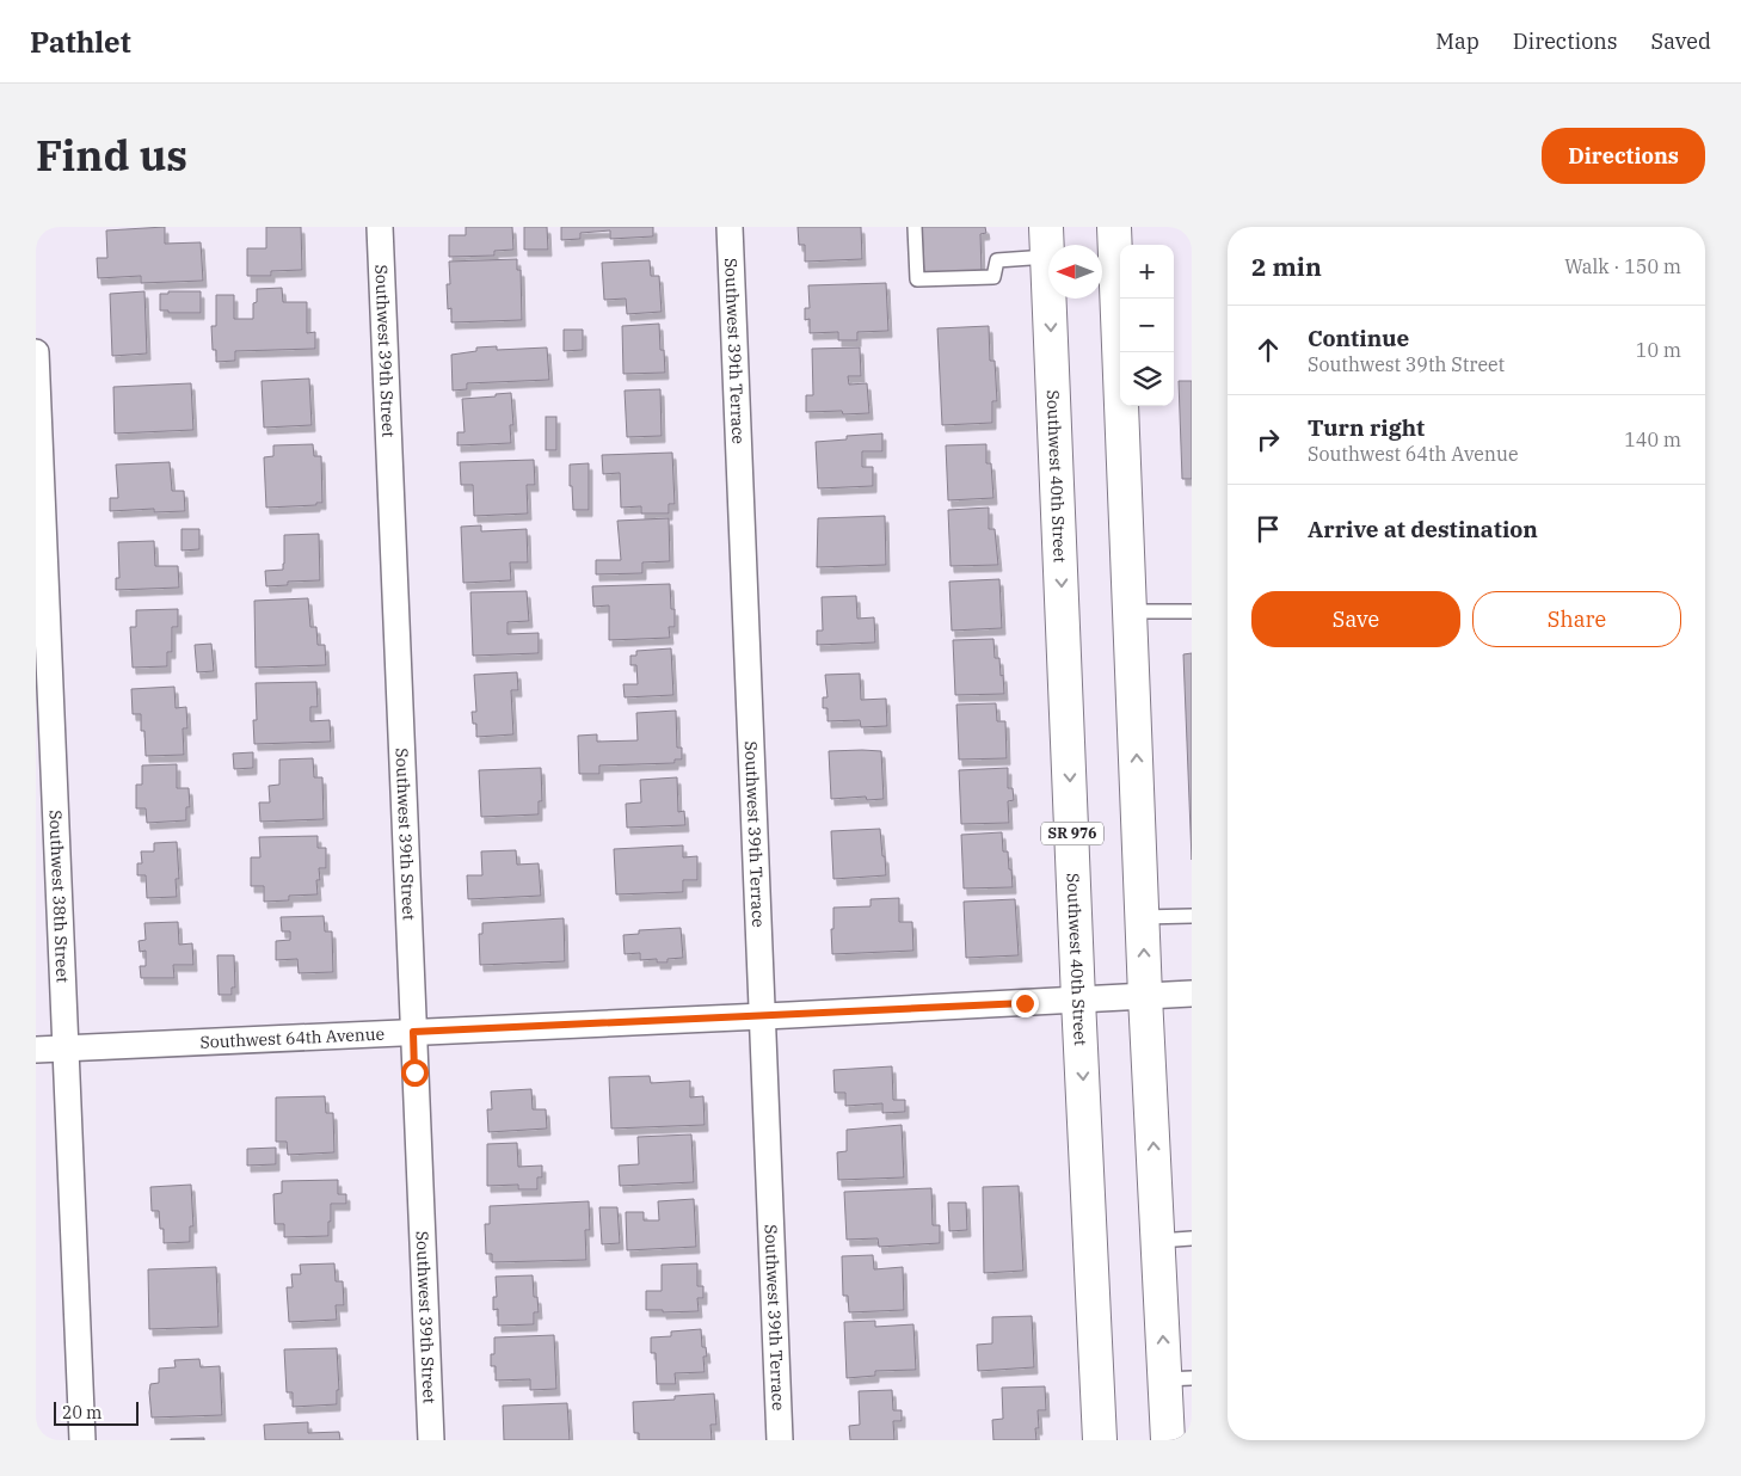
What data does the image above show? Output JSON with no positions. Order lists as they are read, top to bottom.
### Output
{
  "streets": {
    "main road": ["Southwest 40th Street", "SR 976"],
    "street": [
      "Southwest 39th Street",
      "Southwest 39th Terrace",
      "Southwest 38th Street",
      "Southwest 64th Avenue"
    ]
  },
  "crossings": [
    ["Southwest 39th Street", "Southwest 64th Avenue"],
    ["Southwest 39th Terrace", "Southwest 64th Avenue"],
    ["Southwest 40th Street", "Southwest 64th Avenue"],
    ["Southwest 38th Street", "Southwest 64th Avenue"]
  ],
  "scale_bar": "20 m",
  "north": "left",
  "page": {
    "header": "Pathlet",
    "nav": ["Map", "Directions", "Saved"],
    "title": "Find us",
    "buttons": [
      "Directions",
      ["Save", "Share"]
    ],
    "heading": ["2 min", "Walk · 150 m"],
    "map_buttons": ["+", "−"],
    "list": [
      ["Continue", "Southwest 39th Street", "10 m"],
      ["Turn right", "Southwest 64th Avenue", "140 m"],
      "Arrive at destination"
    ],
    "scale": "20 m"
  }
}
